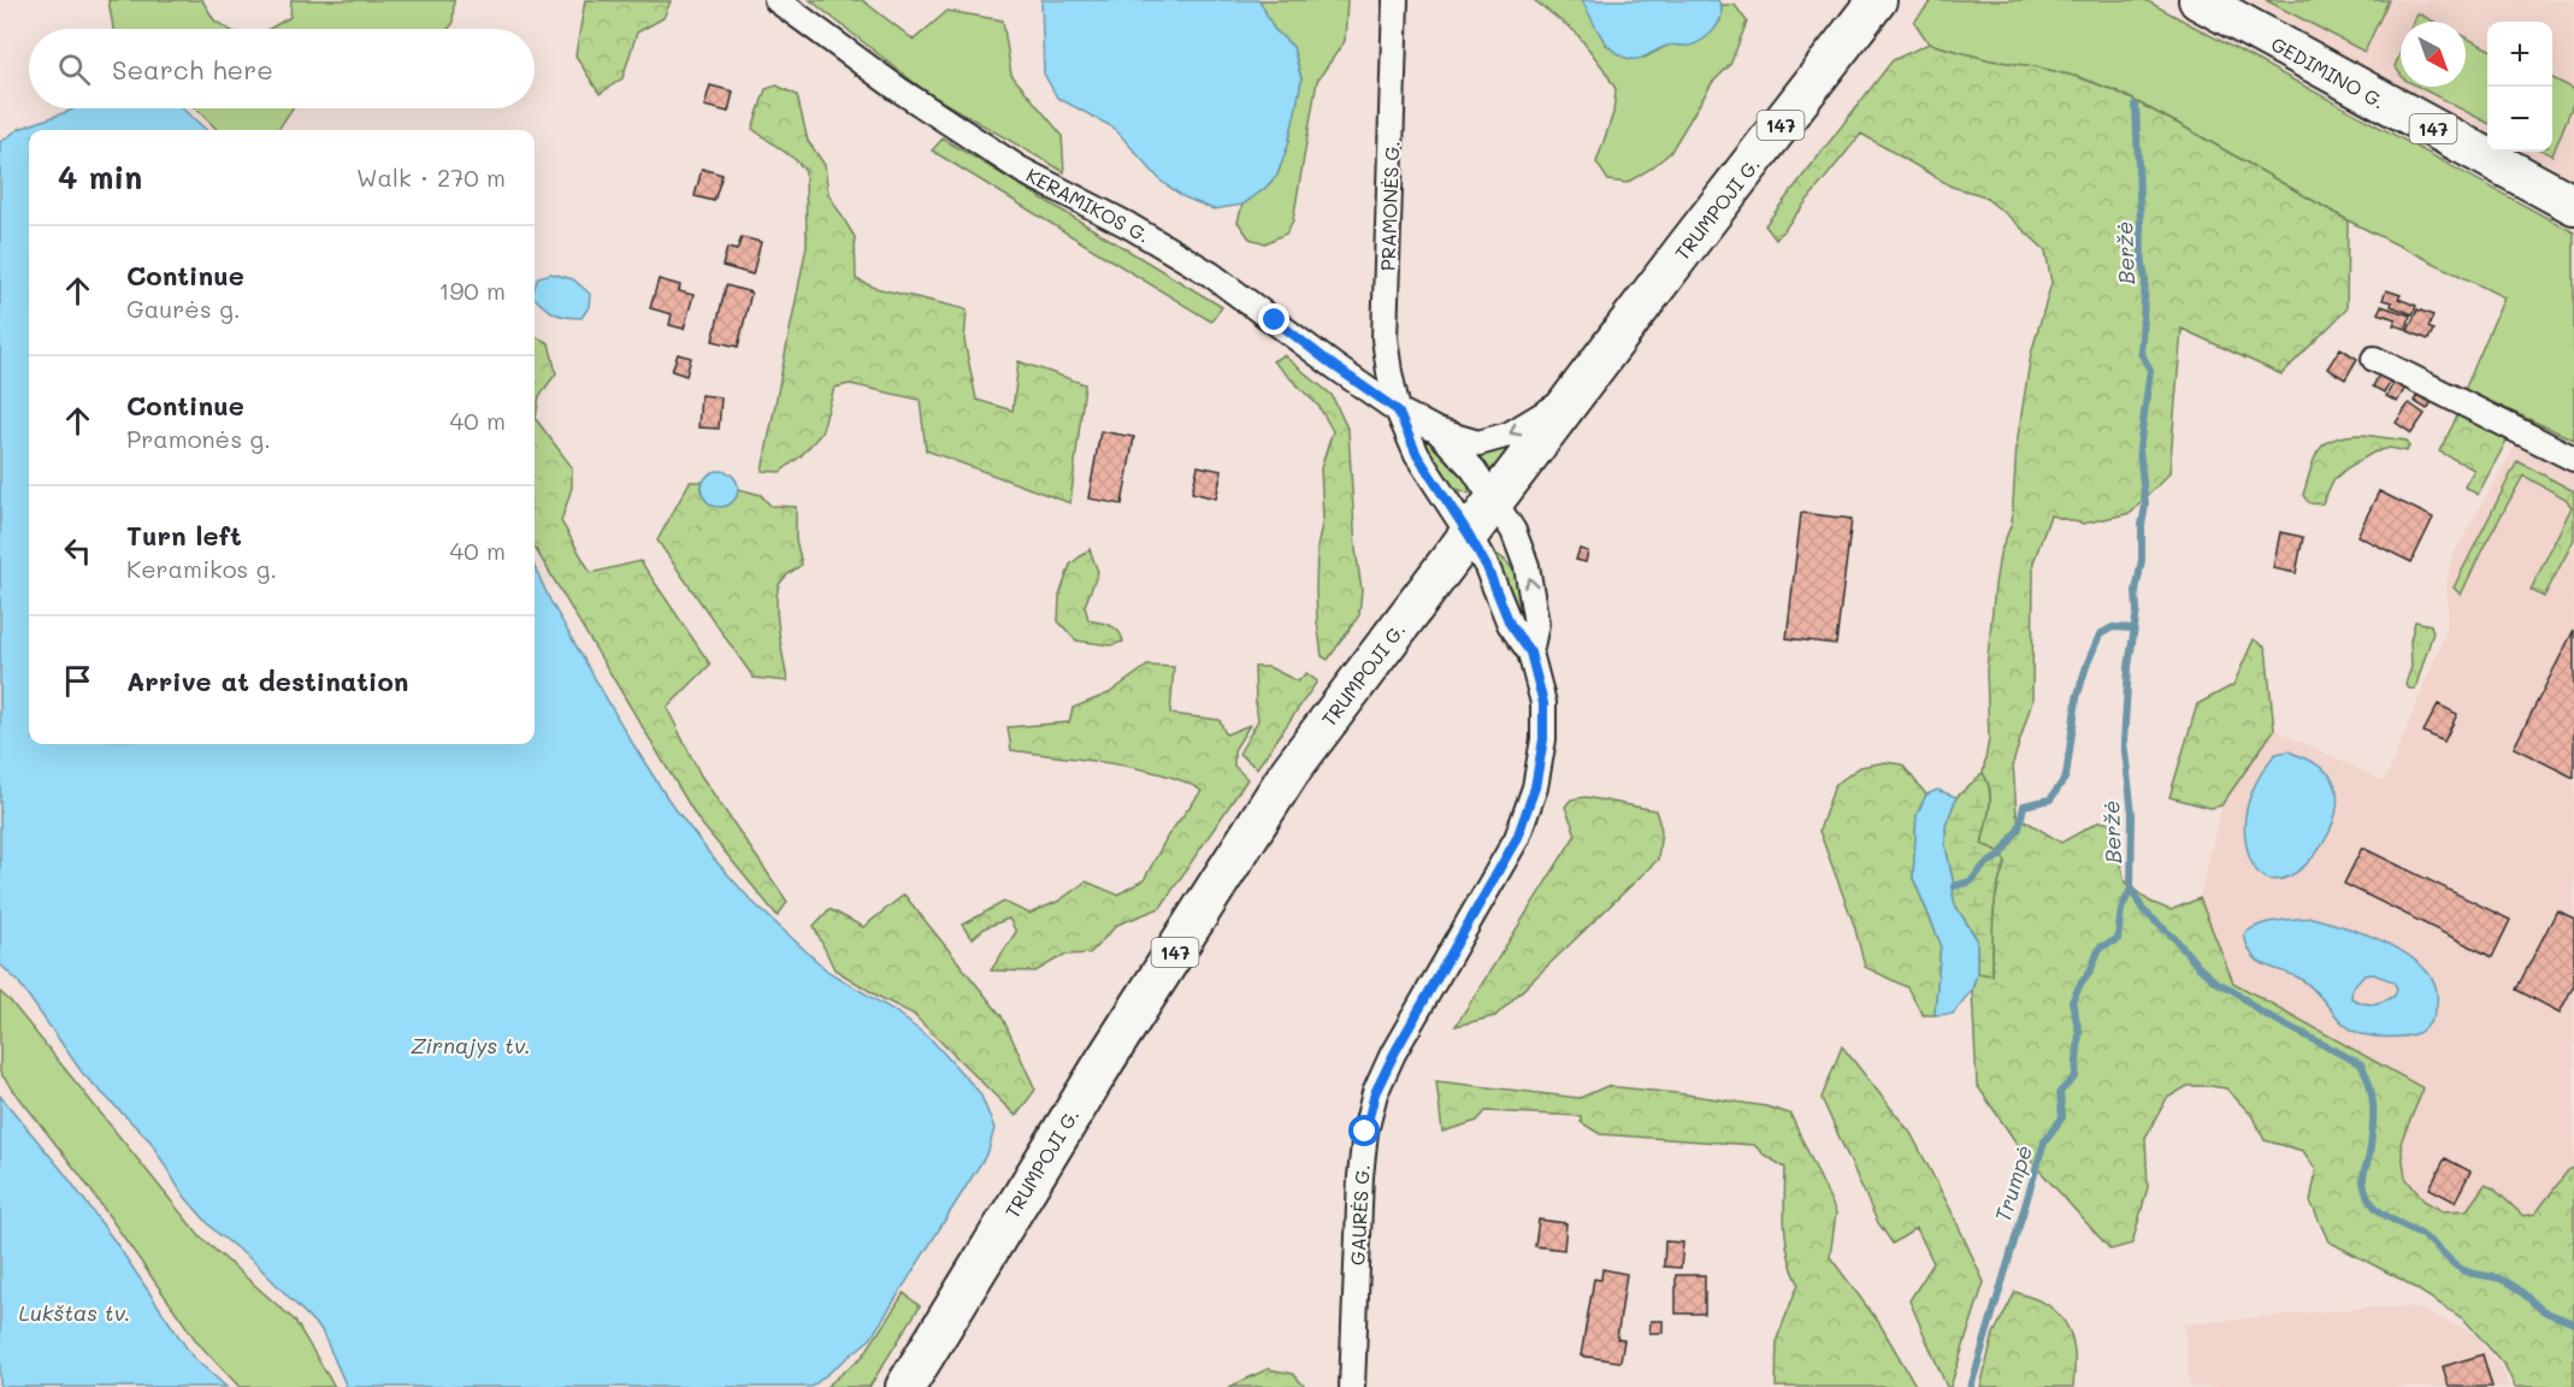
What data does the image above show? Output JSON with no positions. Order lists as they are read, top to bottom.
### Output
{
  "streets": {
    "main road": ["GEDIMINO G.", "147", "TRUMPOJI G."],
    "street": ["KERAMIKOS G.", "PRAMONĖS G.", "GAURĖS G."]
  },
  "crossings": [
    ["KERAMIKOS G.", "PRAMONĖS G."],
    ["PRAMONĖS G.", "TRUMPOJI G."],
    ["PRAMONĖS G.", "GAURĖS G."],
    ["TRUMPOJI G.", "GAURĖS G."]
  ],
  "water": [
    "Beržė",
    "Zirnajys tv.",
    "Trumpė",
    "Lukštas tv."
  ],
  "north": "bottom right",
  "page": {
    "map_buttons": ["+", "−"],
    "search": "Search here",
    "heading": ["4 min", "Walk · 270 m"],
    "list": [
      ["Continue", "Gaurės g.", "190 m"],
      ["Continue", "Pramonės g.", "40 m"],
      ["Turn left", "Keramikos g.", "40 m"],
      "Arrive at destination"
    ]
  }
}
